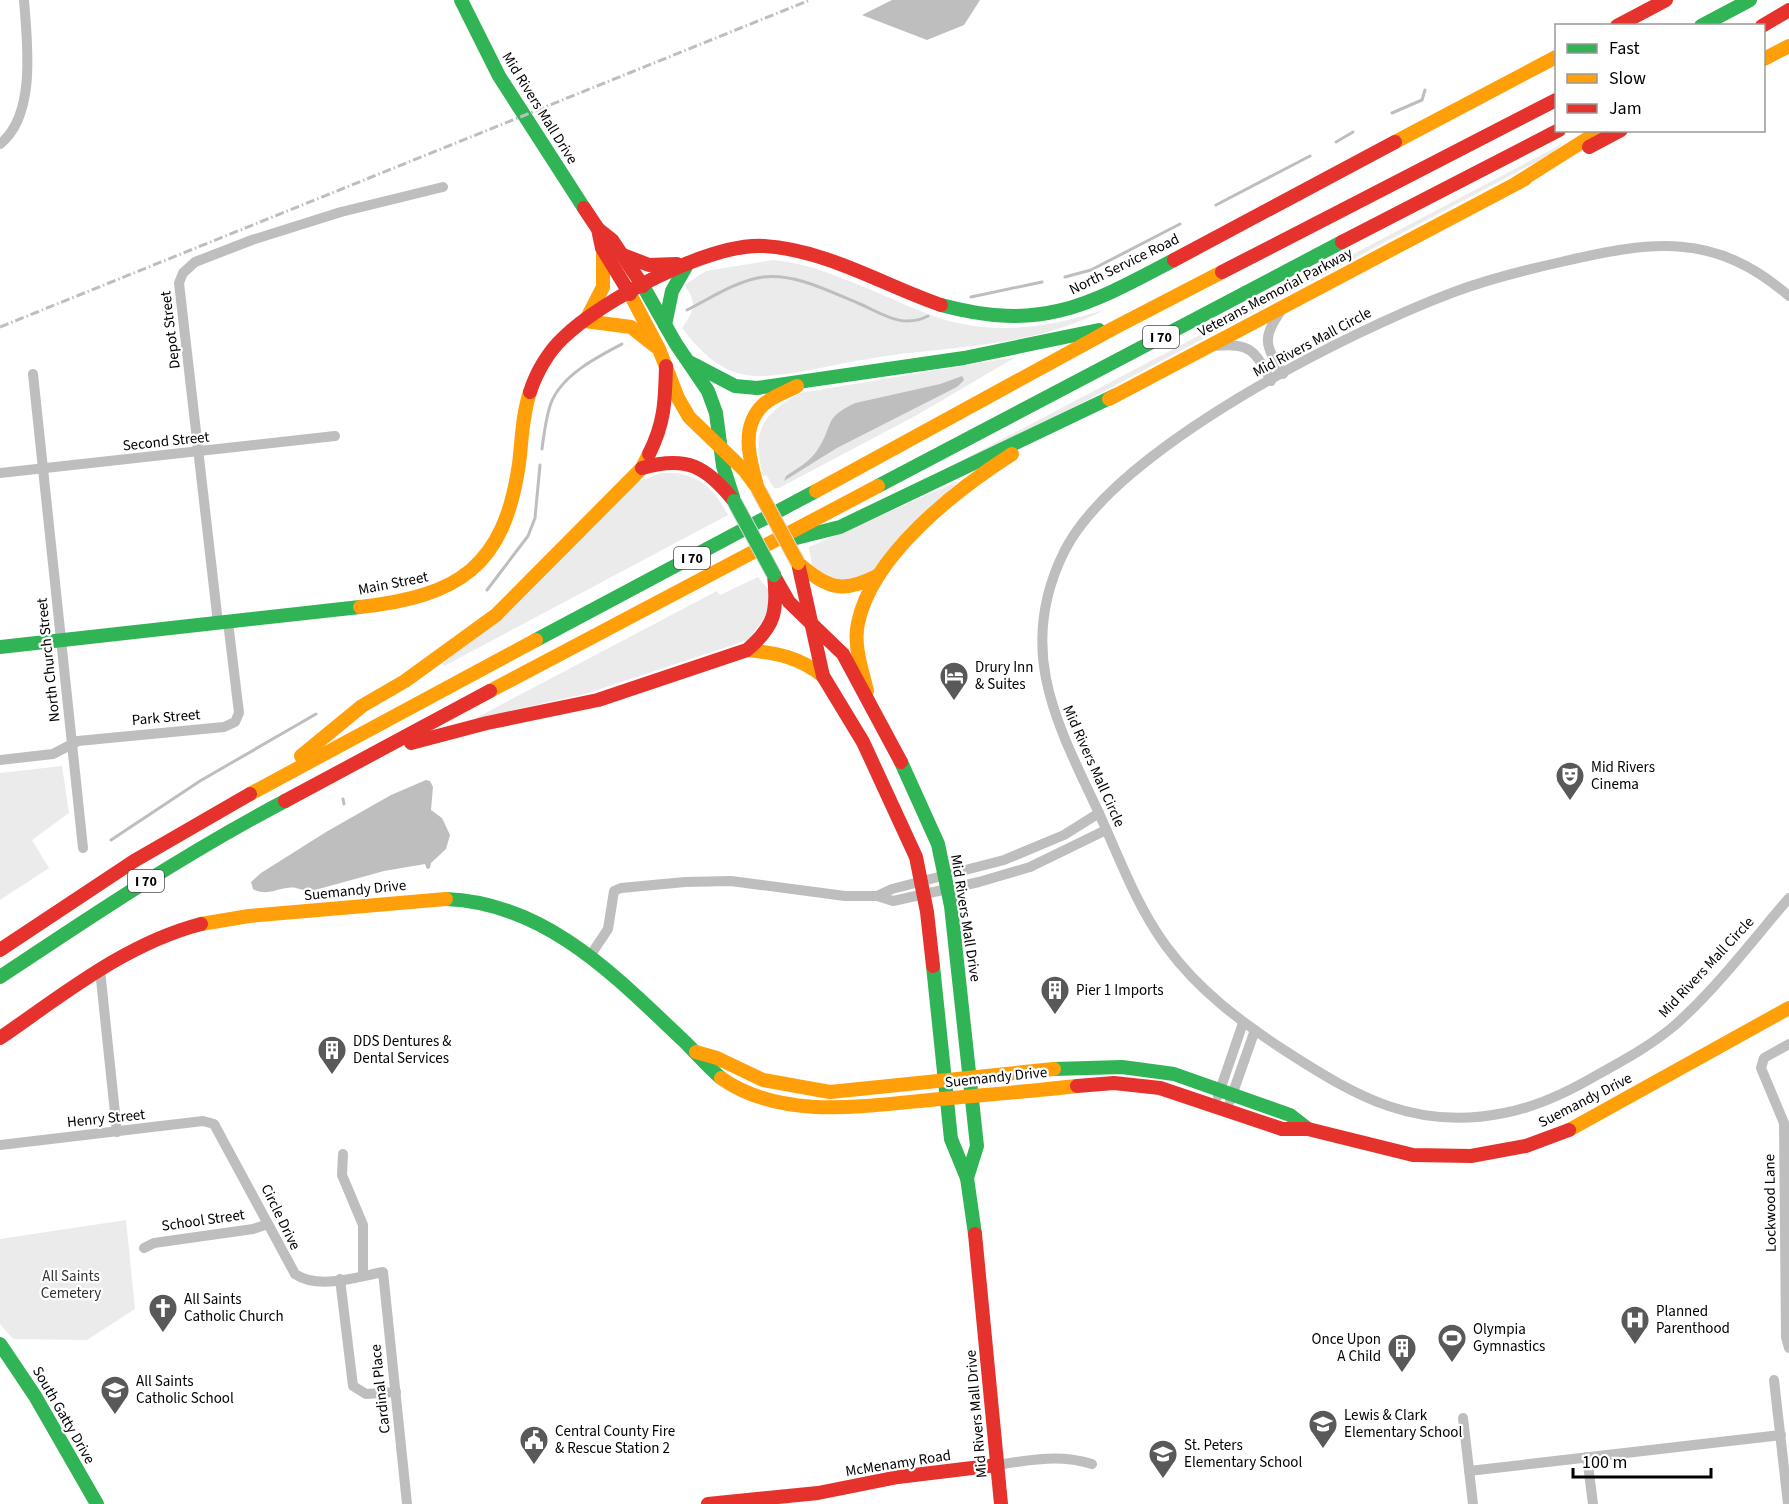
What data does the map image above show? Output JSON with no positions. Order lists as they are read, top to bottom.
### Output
{
  "streets": {
    "main road": [
      "Mid Rivers Mall Drive",
      "North Service Road",
      "Veterans Memorial Parkway",
      "I 70",
      "Main Street",
      "Suemandy Drive",
      "South Gatty Drive",
      "McMenamy Road"
    ],
    "street": [
      "Depot Street",
      "Mid Rivers Mall Circle",
      "Second Street",
      "North Church Street",
      "Park Street",
      "Henry Street",
      "Lockwood Lane",
      "Circle Drive",
      "School Street",
      "Cardinal Place"
    ]
  },
  "crossings": [
    ["Mid Rivers Mall Drive", "North Service Road"],
    ["Mid Rivers Mall Drive", "Veterans Memorial Parkway"],
    ["Mid Rivers Mall Drive", "Main Street"],
    ["Mid Rivers Mall Drive", "Suemandy Drive"],
    ["Mid Rivers Mall Drive", "McMenamy Road"],
    ["North Service Road", "Main Street"],
    ["Depot Street", "Second Street"],
    ["Depot Street", "Main Street"],
    ["Depot Street", "Park Street"],
    ["Second Street", "North Church Street"],
    ["Main Street", "North Church Street"],
    ["Main Street", "Park Street"],
    ["North Church Street", "Park Street"],
    ["Henry Street", "Circle Drive"],
    ["Circle Drive", "School Street"],
    ["Circle Drive", "Cardinal Place"]
  ],
  "parks": ["All Saints Cemetery"],
  "places": {
    "hotel": ["Drury Inn & Suites"],
    "theatre": ["Mid Rivers Cinema"],
    "building": ["Pier 1 Imports", "DDS Dentures & Dental Services", "Once Upon A Child"],
    "church": ["All Saints Catholic Church"],
    "hospital": ["Planned Parenthood"],
    "sports": ["Olympia Gymnastics"],
    "school or university": ["All Saints Catholic School", "Lewis & Clark Elementary School", "St. Peters Elementary School"],
    "public building": ["Central County Fire & Rescue Station 2"]
  },
  "legend": ["Fast", "Slow", "Jam"],
  "scale_bar": "100 m"
}
